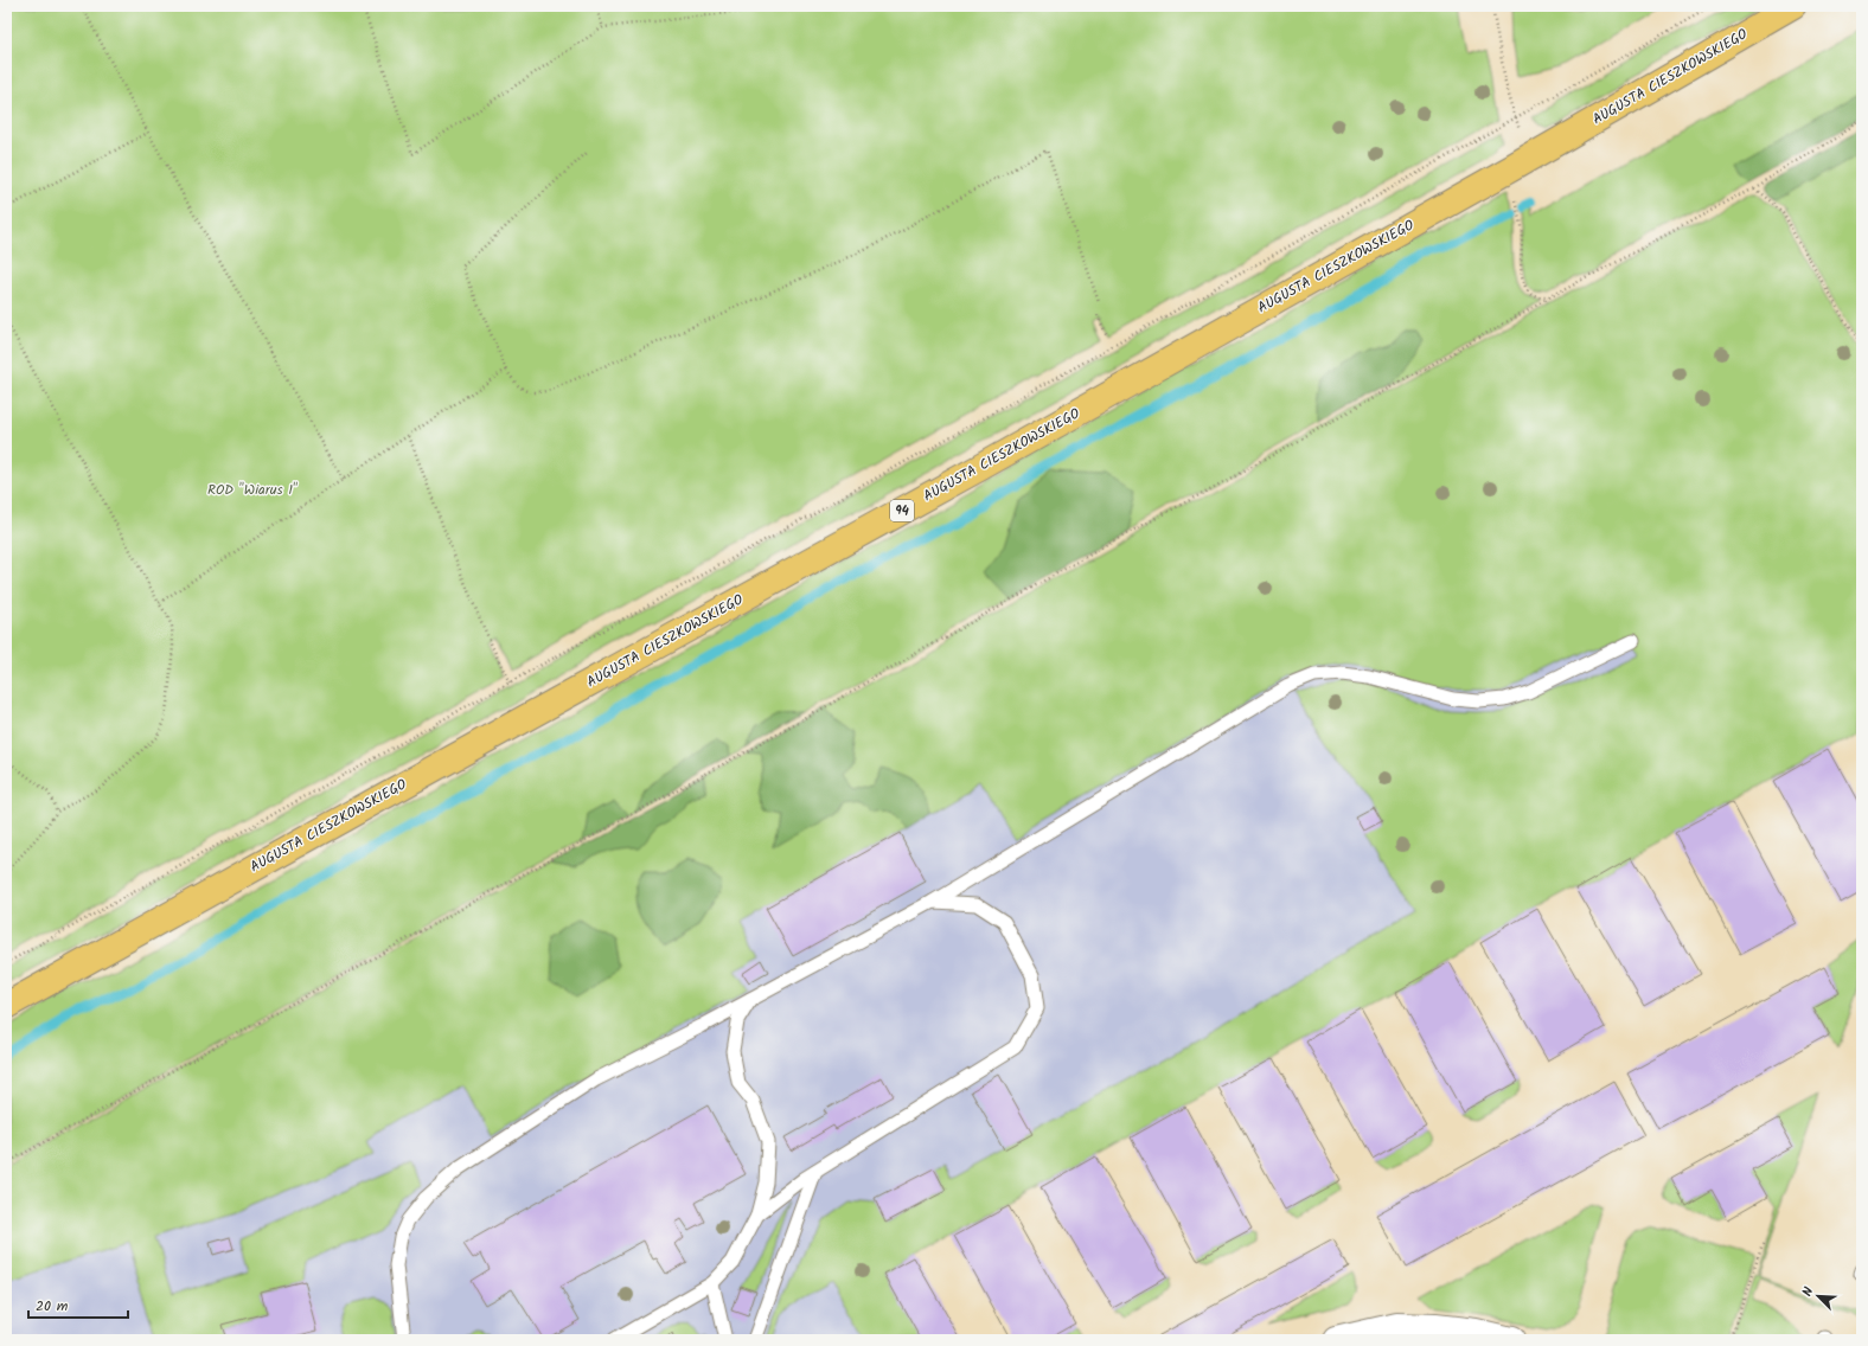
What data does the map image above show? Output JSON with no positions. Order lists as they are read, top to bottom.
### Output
{
  "streets": {
    "main road": ["AUGUSTA CIESZKOWSKIEGO", "94"]
  },
  "parks": ["ROD \"Wiarus 1\""],
  "scale_bar": "20 m",
  "north": "top left"
}
